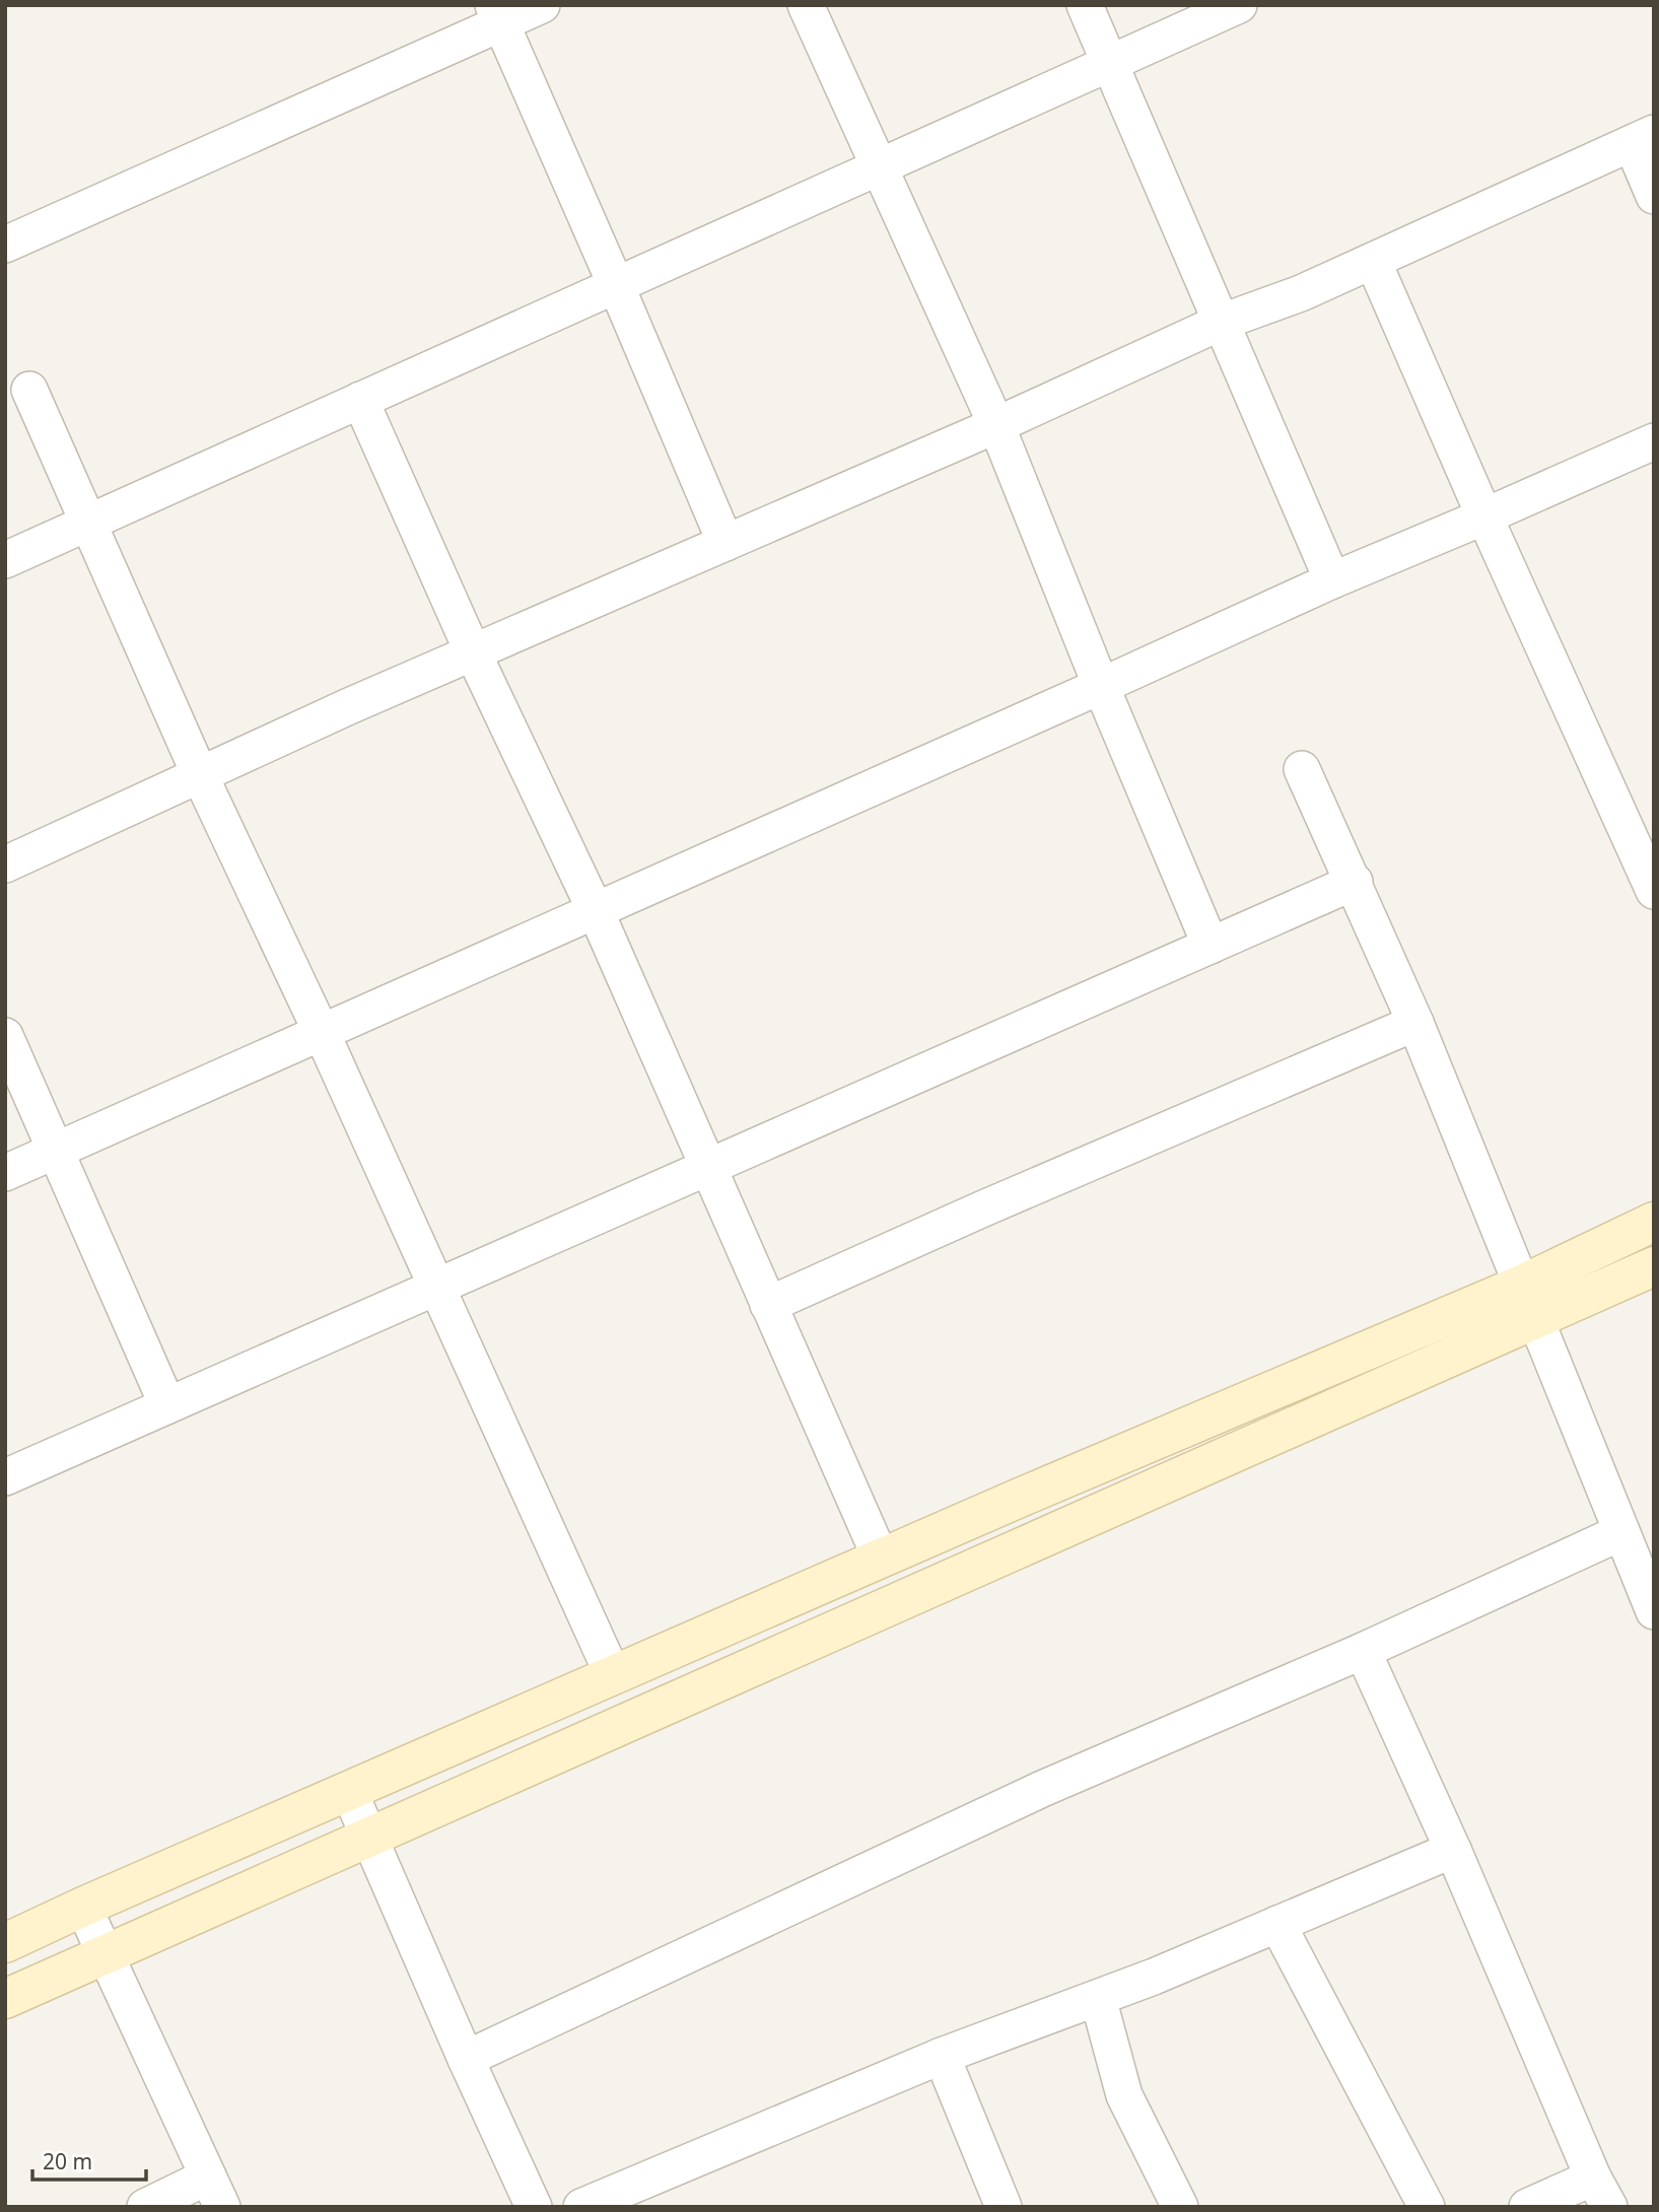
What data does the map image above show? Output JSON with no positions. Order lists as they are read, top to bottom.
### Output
{
  "scale_bar": "20 m"
}
